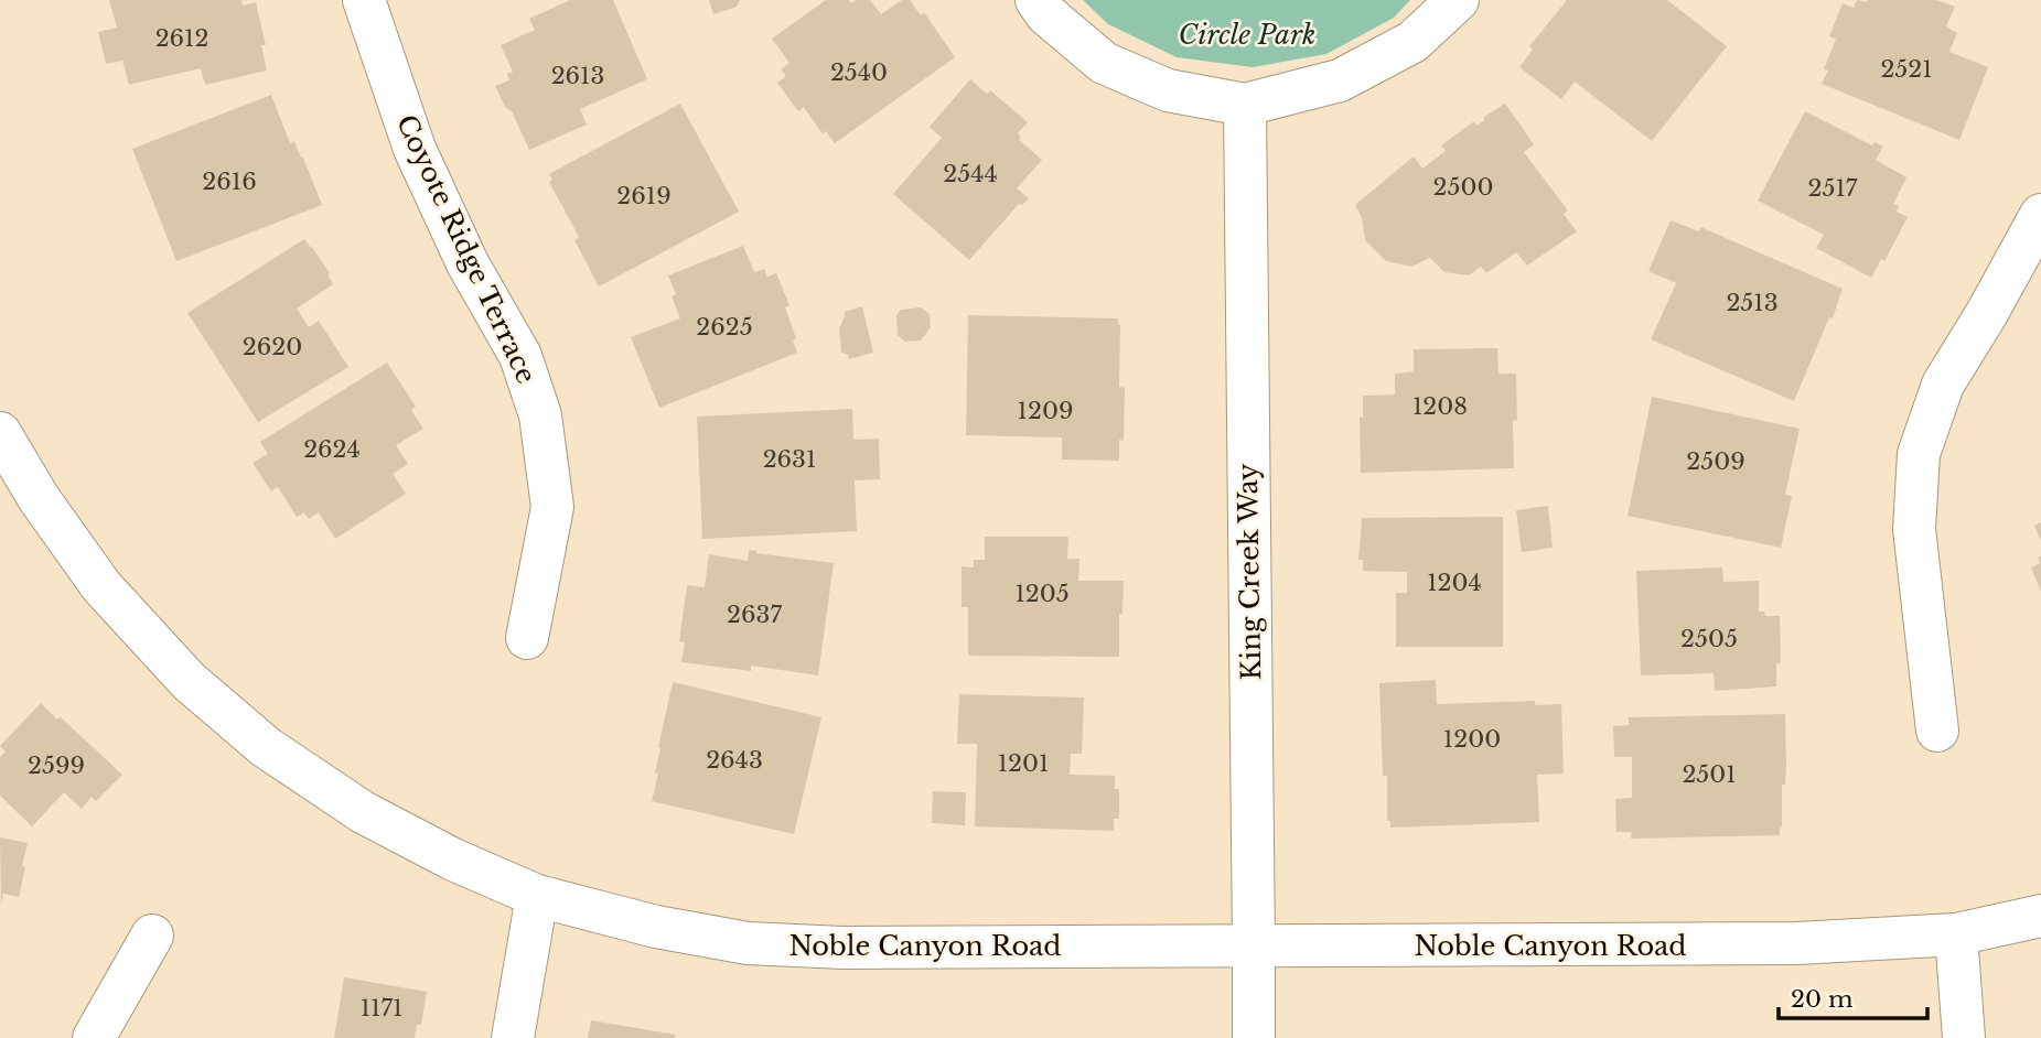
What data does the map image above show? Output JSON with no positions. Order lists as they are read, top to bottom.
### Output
{
  "streets": {
    "street": ["Coyote Ridge Terrace", "King Creek Way", "Noble Canyon Road"]
  },
  "crossings": [
    ["King Creek Way", "Noble Canyon Road"]
  ],
  "parks": ["Circle Park"],
  "house_numbers": [
    "2612",
    "2521",
    "2540",
    "2613",
    "2544",
    "2616",
    "2500",
    "2517",
    "2619",
    "2513",
    "2625",
    "2620",
    "1208",
    "1209",
    "2624",
    "2631",
    "2509",
    "1204",
    "1205",
    "2637",
    "2505",
    "1200",
    "2643",
    "1201",
    "2599",
    "2501",
    "1171"
  ],
  "scale_bar": "20 m"
}
